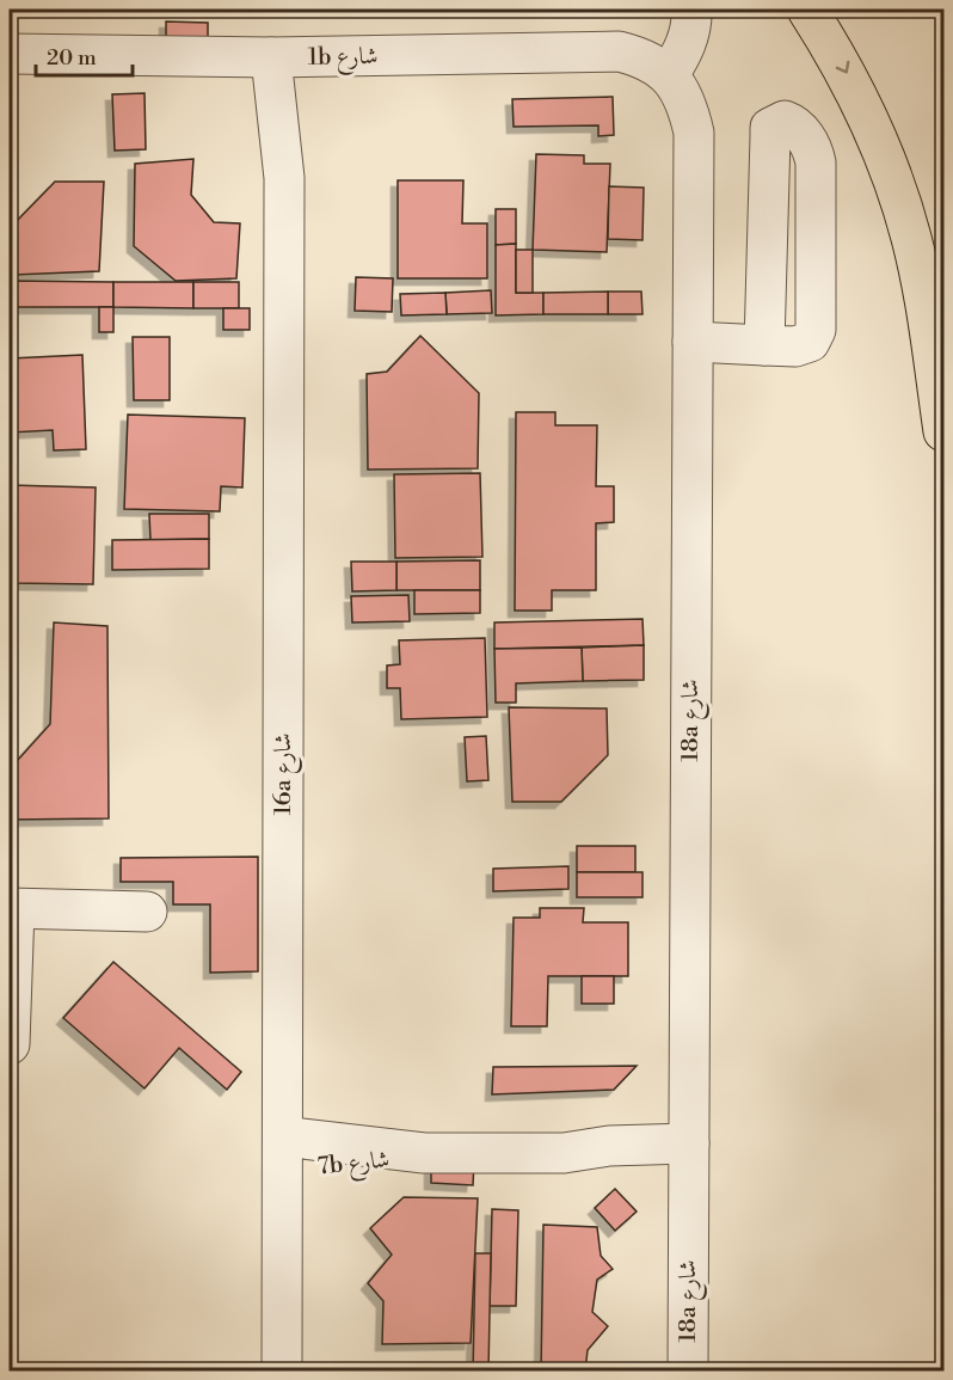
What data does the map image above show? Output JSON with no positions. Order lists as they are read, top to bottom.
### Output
{
  "streets": {
    "street": [
      "1b شارع",
      "18a شارع",
      "16a شارع",
      "7b شارع"
    ]
  },
  "crossings": [
    ["1b شارع", "18a شارع"],
    ["1b شارع", "16a شارع"],
    ["18a شارع", "7b شارع"],
    ["16a شارع", "7b شارع"]
  ],
  "scale_bar": "20 m"
}
